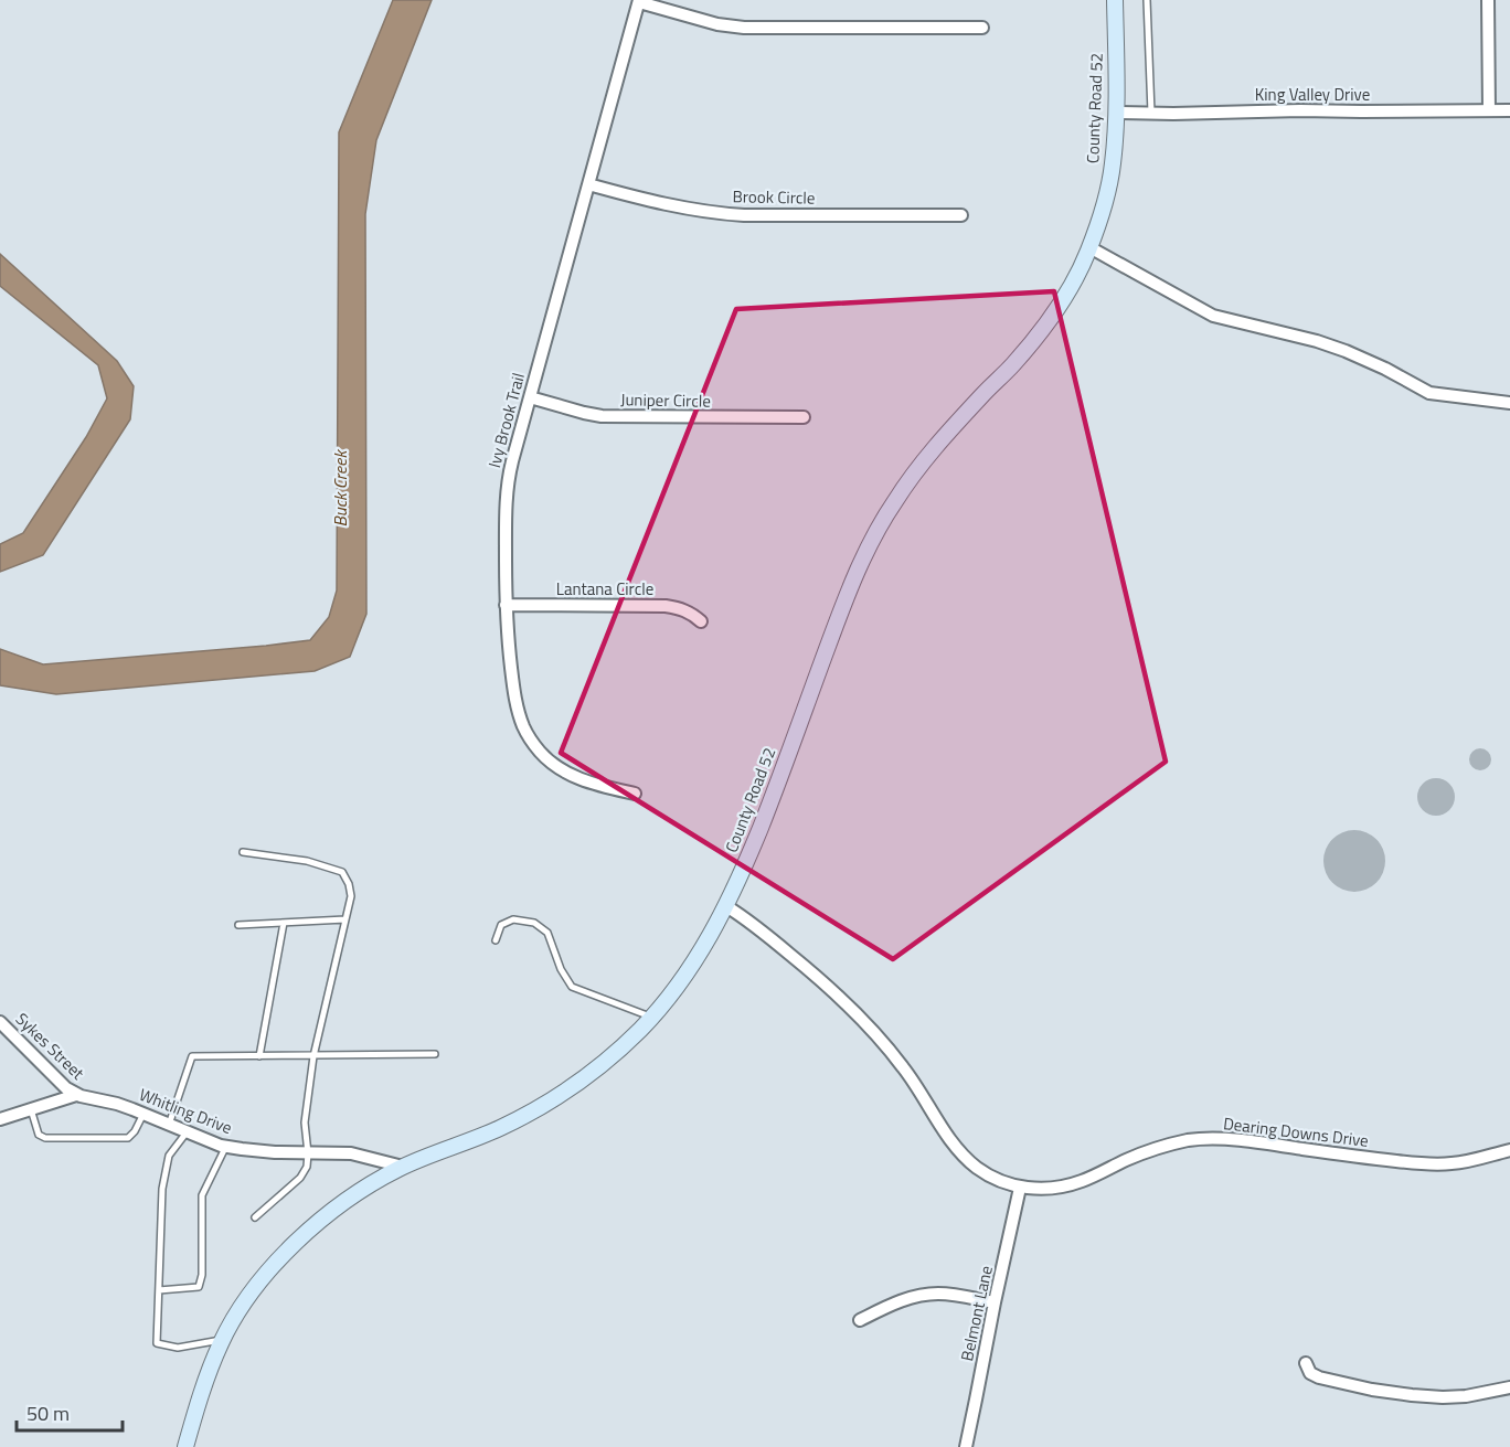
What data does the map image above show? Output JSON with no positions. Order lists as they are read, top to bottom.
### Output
{
  "streets": {
    "street": [
      "King Valley Drive",
      "County Road 52",
      "Brook Circle",
      "Juniper Circle",
      "Ivy Brook Trail",
      "Lantana Circle",
      "Sykes Street",
      "Whitling Drive",
      "Dearing Downs Drive",
      "Belmont Lane"
    ]
  },
  "crossings": [
    ["King Valley Drive", "County Road 52"],
    ["County Road 52", "Whitling Drive"],
    ["County Road 52", "Dearing Downs Drive"],
    ["Brook Circle", "Ivy Brook Trail"],
    ["Juniper Circle", "Ivy Brook Trail"],
    ["Ivy Brook Trail", "Lantana Circle"],
    ["Sykes Street", "Whitling Drive"],
    ["Dearing Downs Drive", "Belmont Lane"]
  ],
  "water": ["Buck Creek"],
  "scale_bar": "50 m"
}
